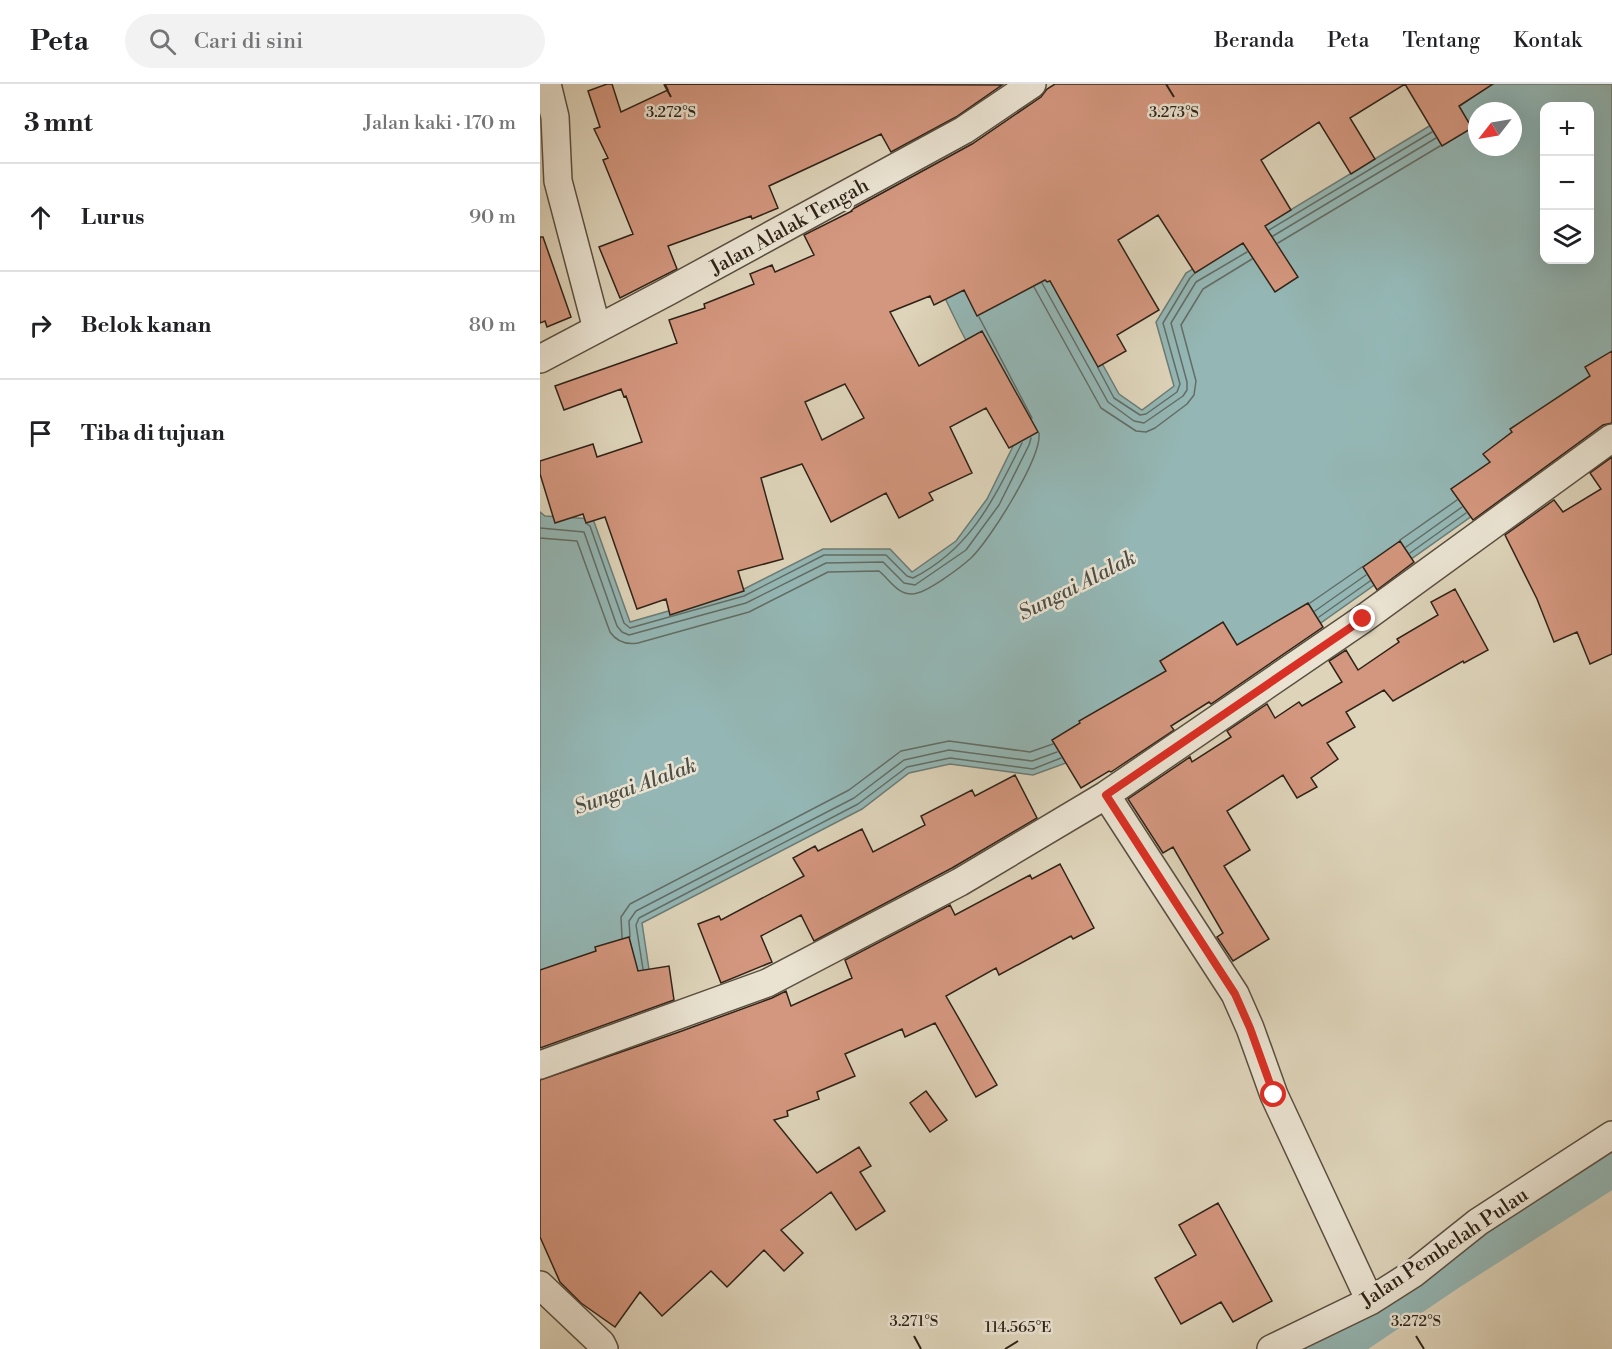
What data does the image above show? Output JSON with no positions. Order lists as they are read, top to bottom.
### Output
{
  "streets": {
    "street": ["Jalan Alalak Tengah", "Jalan Pembelah Pulau"]
  },
  "water": ["Sungai Alalak"],
  "north": "bottom left",
  "page": {
    "header": "Peta",
    "search": "Cari di sini",
    "nav": [
      "Beranda",
      "Peta",
      "Tentang",
      "Kontak"
    ],
    "heading": ["3 mnt", "Jalan kaki · 170 m"],
    "map_buttons": ["+", "−"],
    "list": [
      ["Lurus", "90 m"],
      ["Belok kanan", "80 m"],
      "Tiba di tujuan"
    ]
  },
  "coordinates": [
    "3.272°S",
    "3.273°S",
    "3.271°S",
    "114.565°E"
  ]
}
